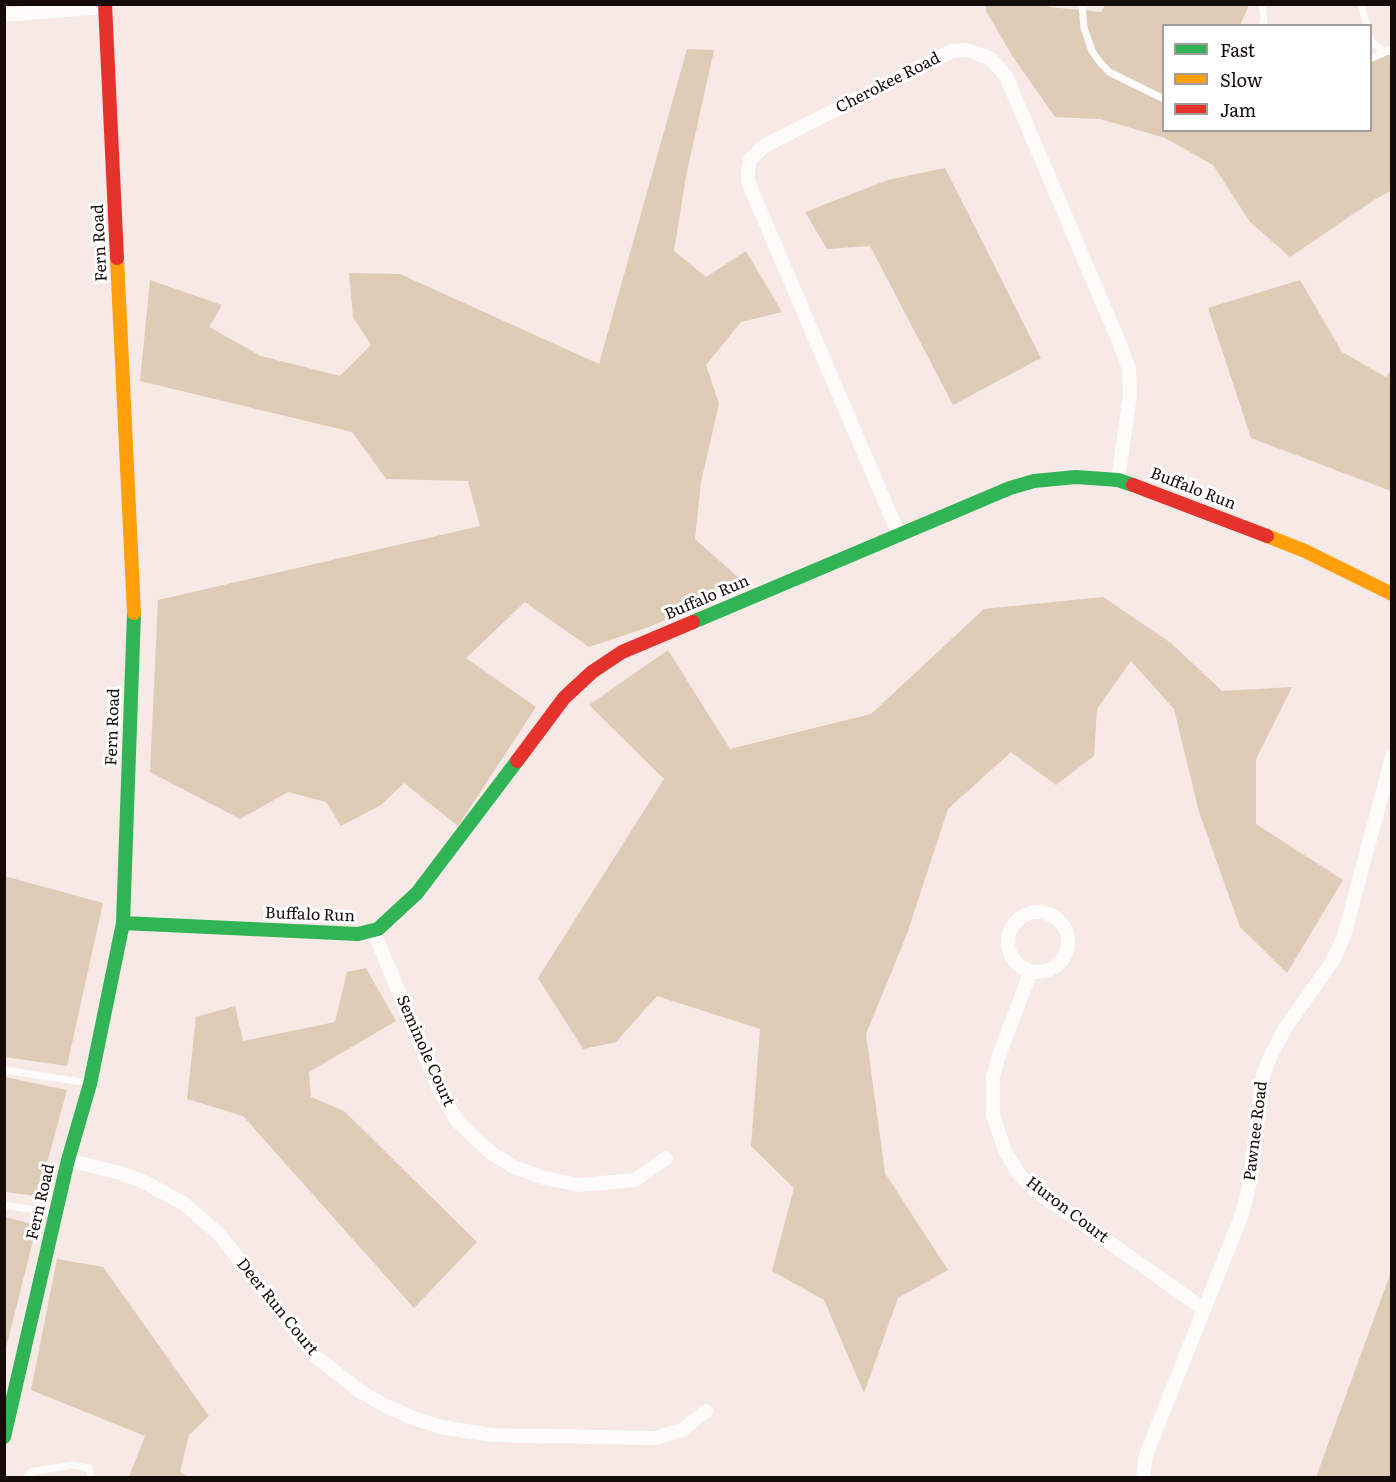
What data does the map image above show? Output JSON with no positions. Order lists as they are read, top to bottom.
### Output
{
  "streets": {
    "street": [
      "Cherokee Road",
      "Fern Road",
      "Buffalo Run",
      "Seminole Court",
      "Pawnee Road",
      "Huron Court",
      "Deer Run Court"
    ]
  },
  "crossings": [
    ["Cherokee Road", "Buffalo Run"],
    ["Fern Road", "Buffalo Run"],
    ["Fern Road", "Deer Run Court"],
    ["Buffalo Run", "Seminole Court"],
    ["Pawnee Road", "Huron Court"]
  ],
  "legend": ["Fast", "Slow", "Jam"]
}
